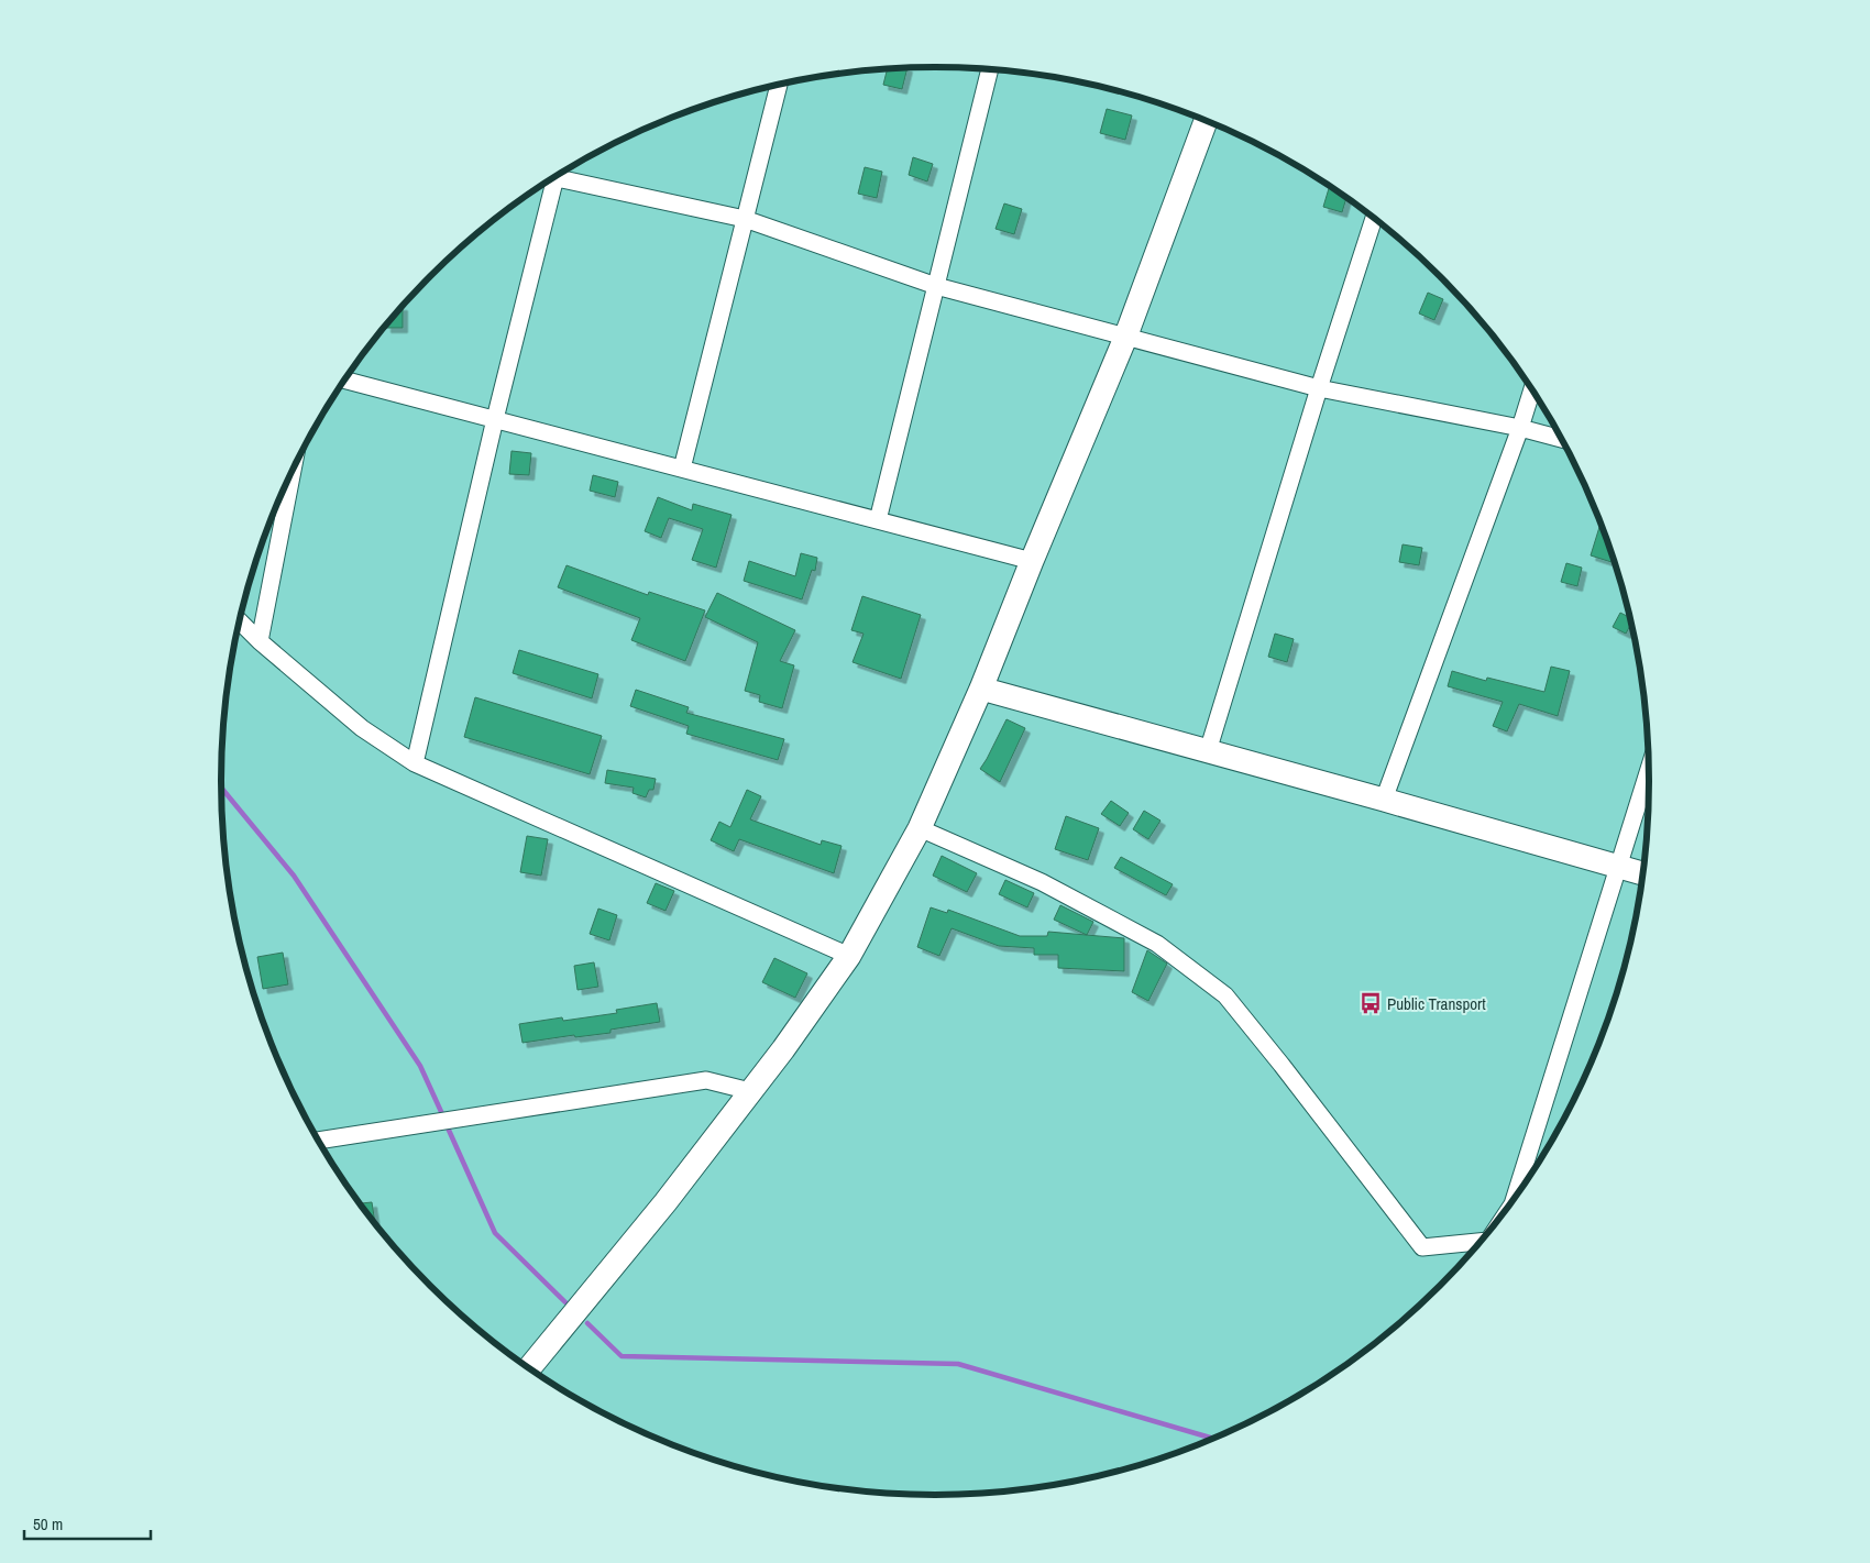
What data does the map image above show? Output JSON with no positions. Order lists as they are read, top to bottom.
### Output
{
  "places": {
    "bus stop": ["Public Transport"]
  },
  "scale_bar": "50 m"
}
